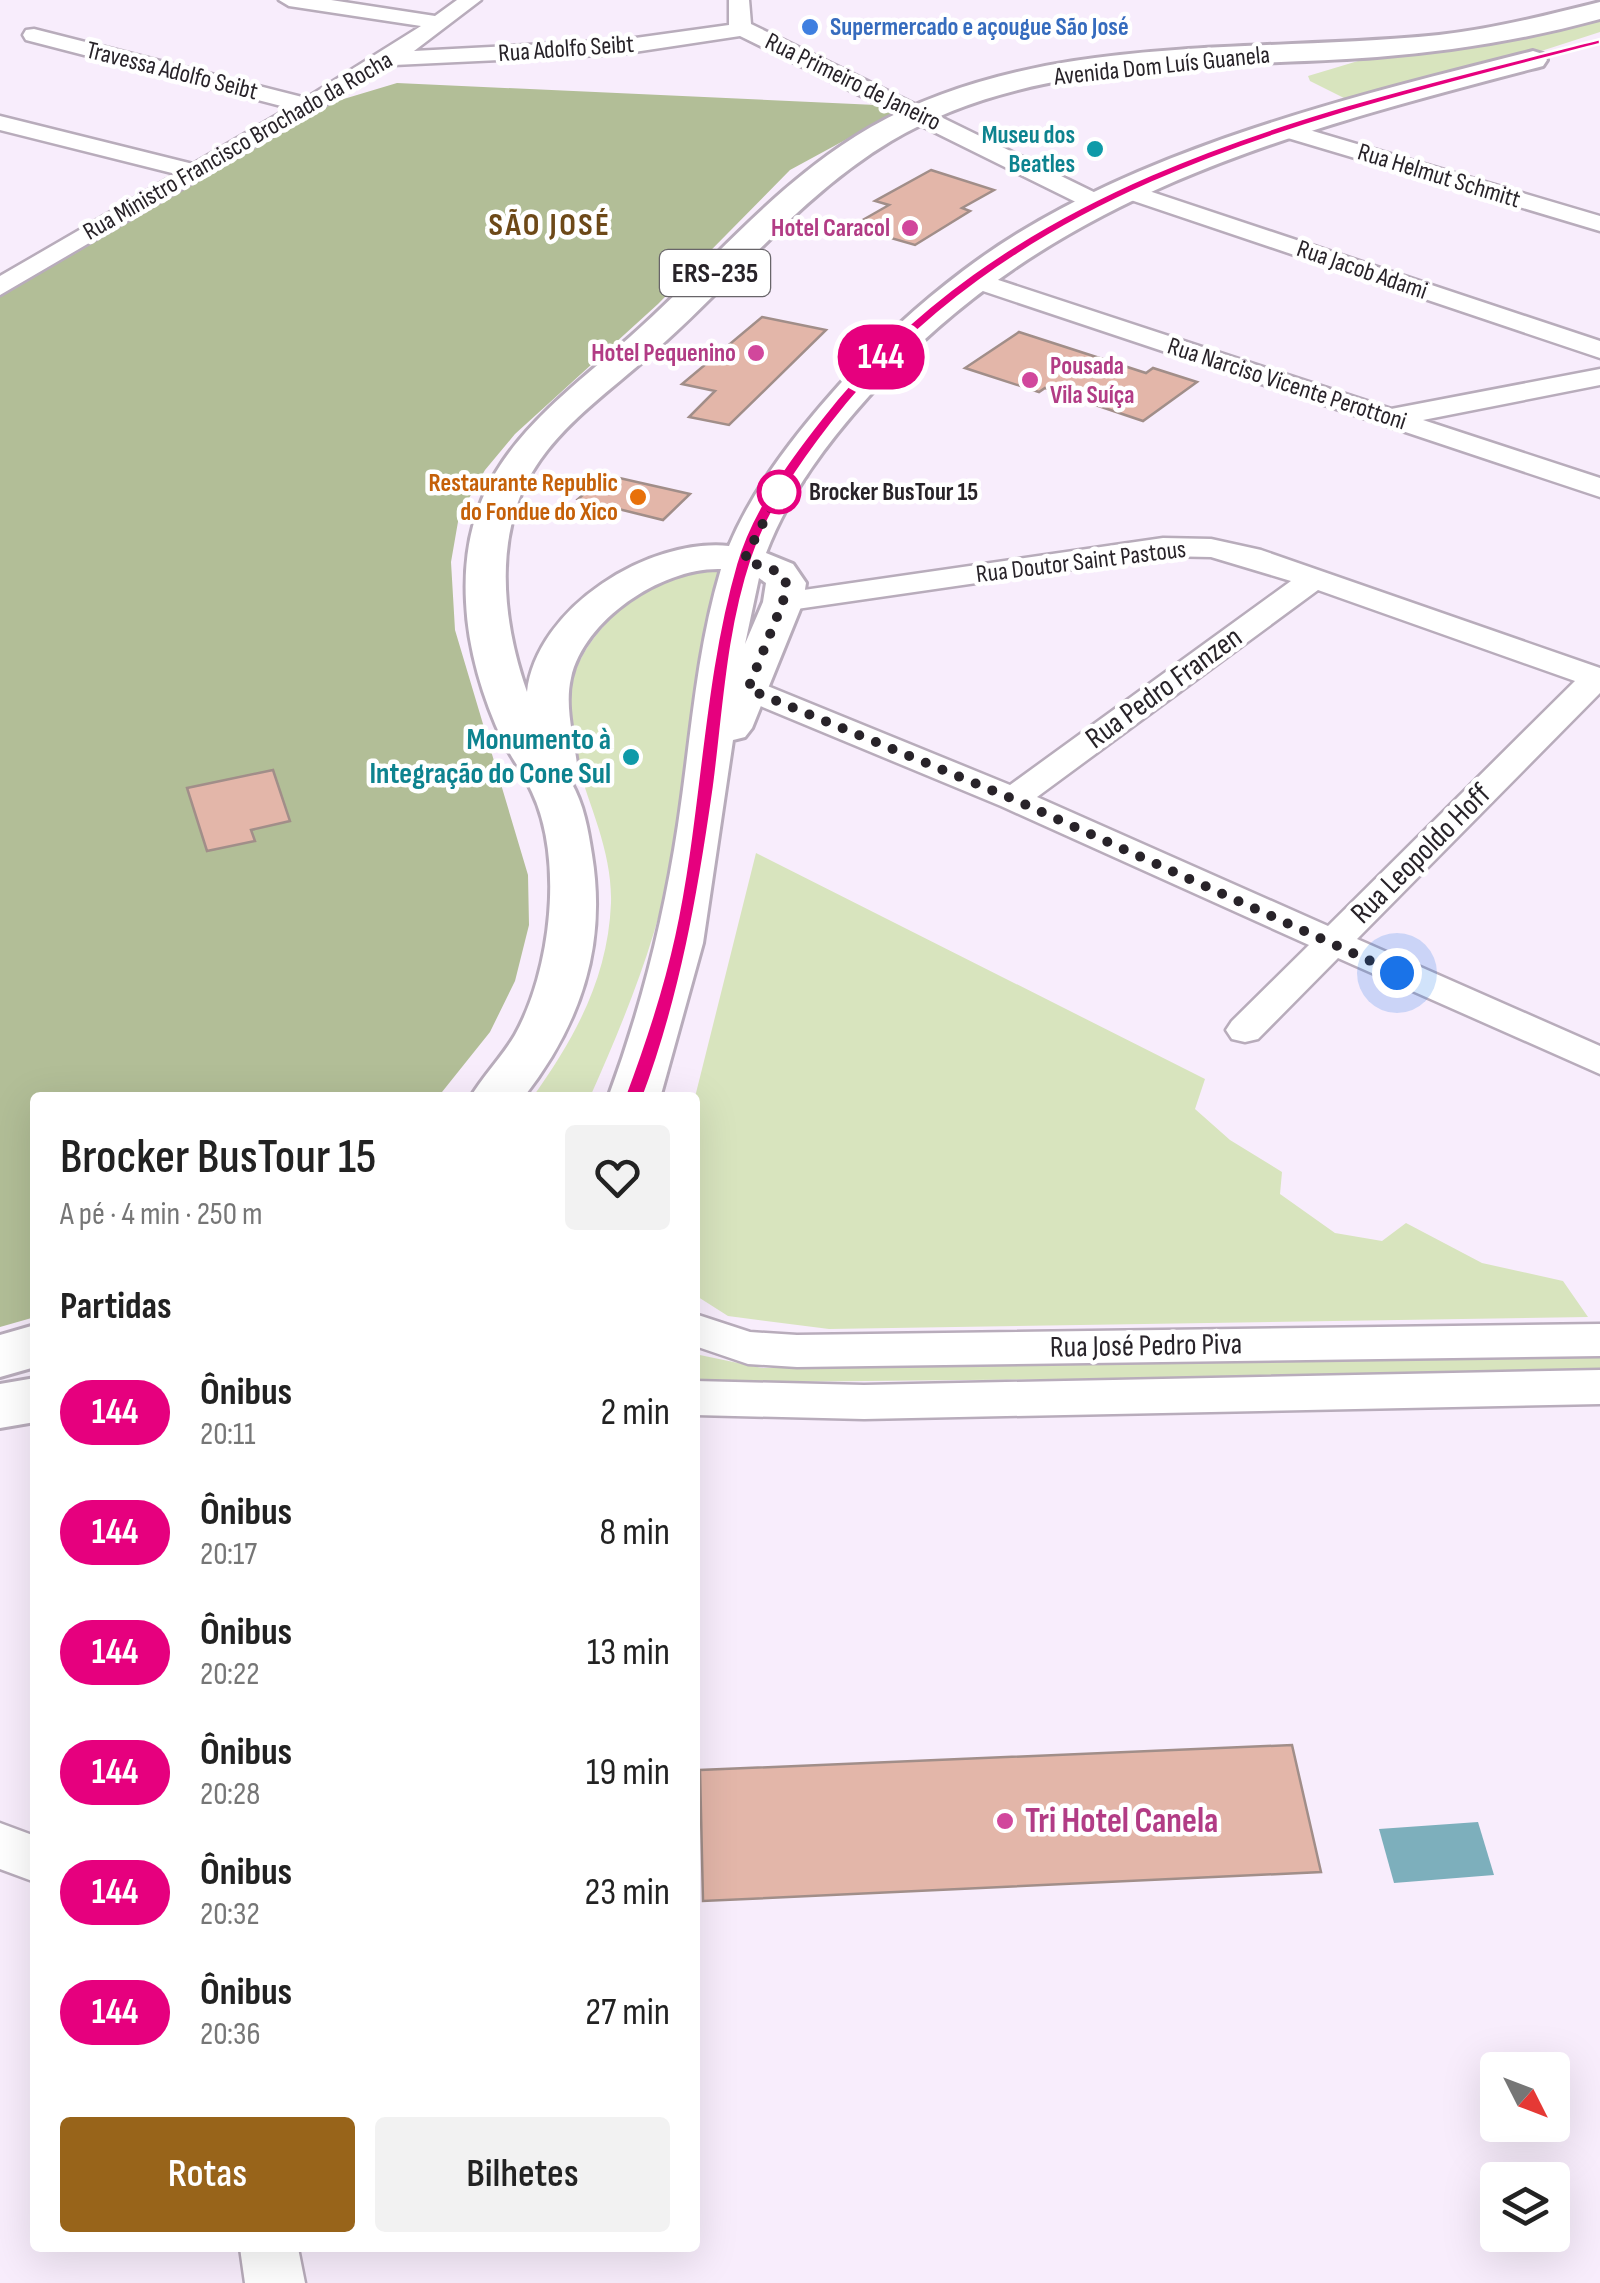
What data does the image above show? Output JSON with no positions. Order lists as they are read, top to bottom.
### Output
{
  "streets": {
    "main road": ["Avenida Dom Luís Guanela", "ERS-235"],
    "street": [
      "Rua Adolfo Seibt",
      "Travessa Adolfo Seibt",
      "Rua Primeiro de Janeiro",
      "Rua Ministro Francisco Brochado da Rocha",
      "Rua Helmut Schmitt",
      "Rua Jacob Adami",
      "Rua Narciso Vicente Perottoni",
      "Rua Doutor Saint Pastous",
      "Rua Pedro Franzen",
      "Rua Leopoldo Hoff",
      "Rua José Pedro Piva"
    ]
  },
  "crossings": [
    ["Rua Adolfo Seibt", "Rua Primeiro de Janeiro"],
    ["Rua Adolfo Seibt", "Rua Ministro Francisco Brochado da Rocha"],
    ["Avenida Dom Luís Guanela", "Rua Primeiro de Janeiro"],
    ["Travessa Adolfo Seibt", "Rua Ministro Francisco Brochado da Rocha"],
    ["Rua Primeiro de Janeiro", "Rua Jacob Adami"],
    ["Rua Doutor Saint Pastous", "Rua Pedro Franzen"],
    ["Rua Doutor Saint Pastous", "Rua Leopoldo Hoff"]
  ],
  "districts": ["SÃO JOSÉ"],
  "places": [
    "Supermercado e açougue São José",
    "Museu dos Beatles",
    "Hotel Caracol",
    "Hotel Pequenino",
    "Pousada Vila Suíça",
    "Brocker BusTour 15",
    "Restaurante Republic do Fondue do Xico",
    "Monumento à Integração do Cone Sul",
    "Tri Hotel Canela"
  ],
  "lines": ["bus line 144"],
  "north": "bottom right",
  "page": {
    "on_map": "144",
    "heading": [
      ["Brocker BusTour 15", "A pé · 4 min · 250 m"],
      "Partidas"
    ],
    "list": [
      {
        "mark": "144",
        "name": "Ônibus",
        "note": "20:11",
        "value": "2 min"
      },
      {
        "mark": "144",
        "name": "Ônibus",
        "note": "20:17",
        "value": "8 min"
      },
      {
        "mark": "144",
        "name": "Ônibus",
        "note": "20:22",
        "value": "13 min"
      },
      {
        "mark": "144",
        "name": "Ônibus",
        "note": "20:28",
        "value": "19 min"
      },
      {
        "mark": "144",
        "name": "Ônibus",
        "note": "20:32",
        "value": "23 min"
      },
      {
        "mark": "144",
        "name": "Ônibus",
        "note": "20:36",
        "value": "27 min"
      }
    ],
    "buttons": ["Rotas", "Bilhetes"]
  }
}
